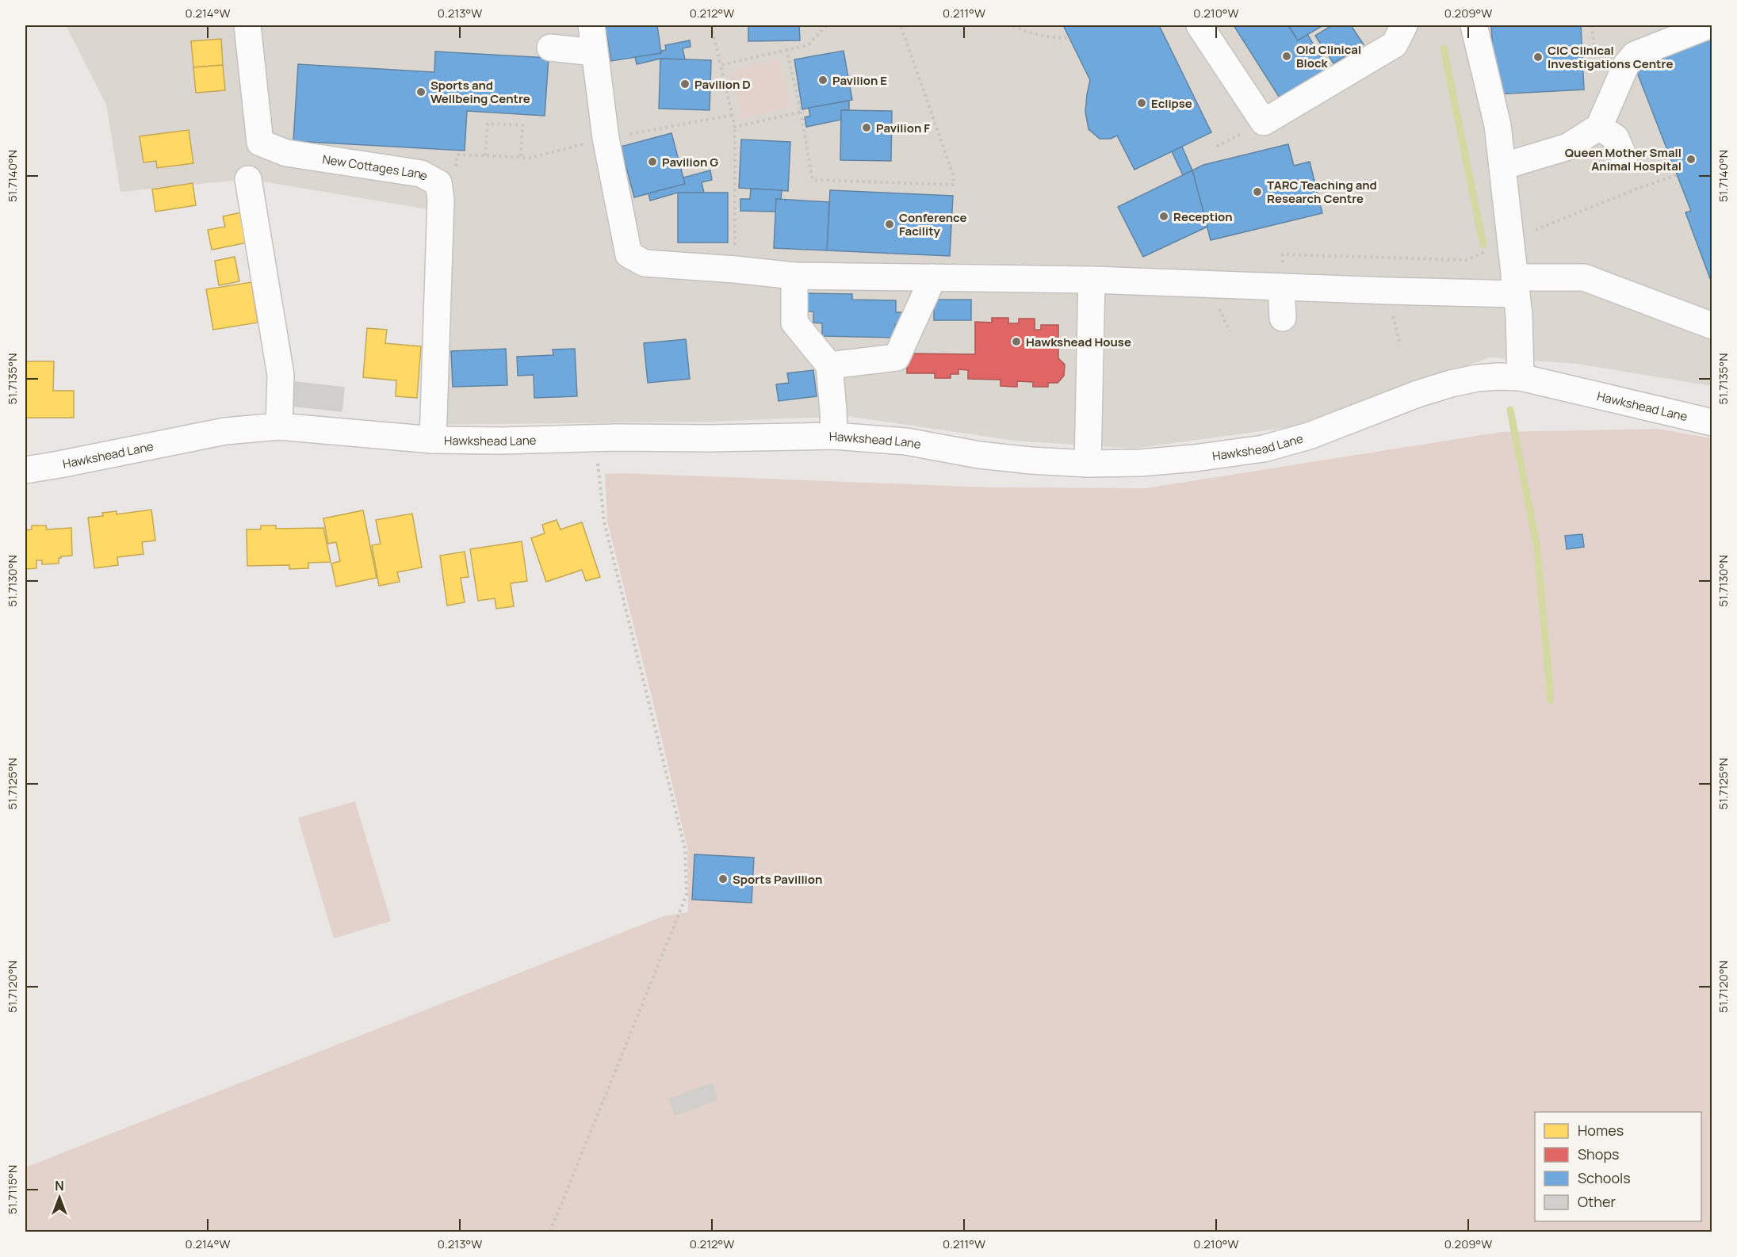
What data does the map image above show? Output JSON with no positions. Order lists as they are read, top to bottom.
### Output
{
  "streets": {
    "street": ["New Cottages Lane", "Hawkshead Lane"]
  },
  "crossings": [
    ["New Cottages Lane", "Hawkshead Lane"]
  ],
  "places": [
    "Old Clinical Block",
    "CIC Clinical Investigations Centre",
    "Pavilion E",
    "Pavilion D",
    "Sports and Wellbeing Centre",
    "Eclipse",
    "Pavilion F",
    "Queen Mother Small Animal Hospital",
    "Pavilion G",
    "TARC Teaching and Research Centre",
    "Reception",
    "Conference Facility",
    "Hawkshead House",
    "Sports Pavillion"
  ],
  "legend": [
    "Homes",
    "Shops",
    "Schools",
    "Other"
  ],
  "north": "top",
  "coordinates": [
    "0.214°W",
    "0.213°W",
    "0.212°W",
    "0.211°W",
    "0.210°W",
    "0.209°W",
    "51.7140°N",
    "51.7135°N",
    "51.7130°N",
    "51.7125°N",
    "51.7120°N",
    "51.7115°N"
  ]
}
